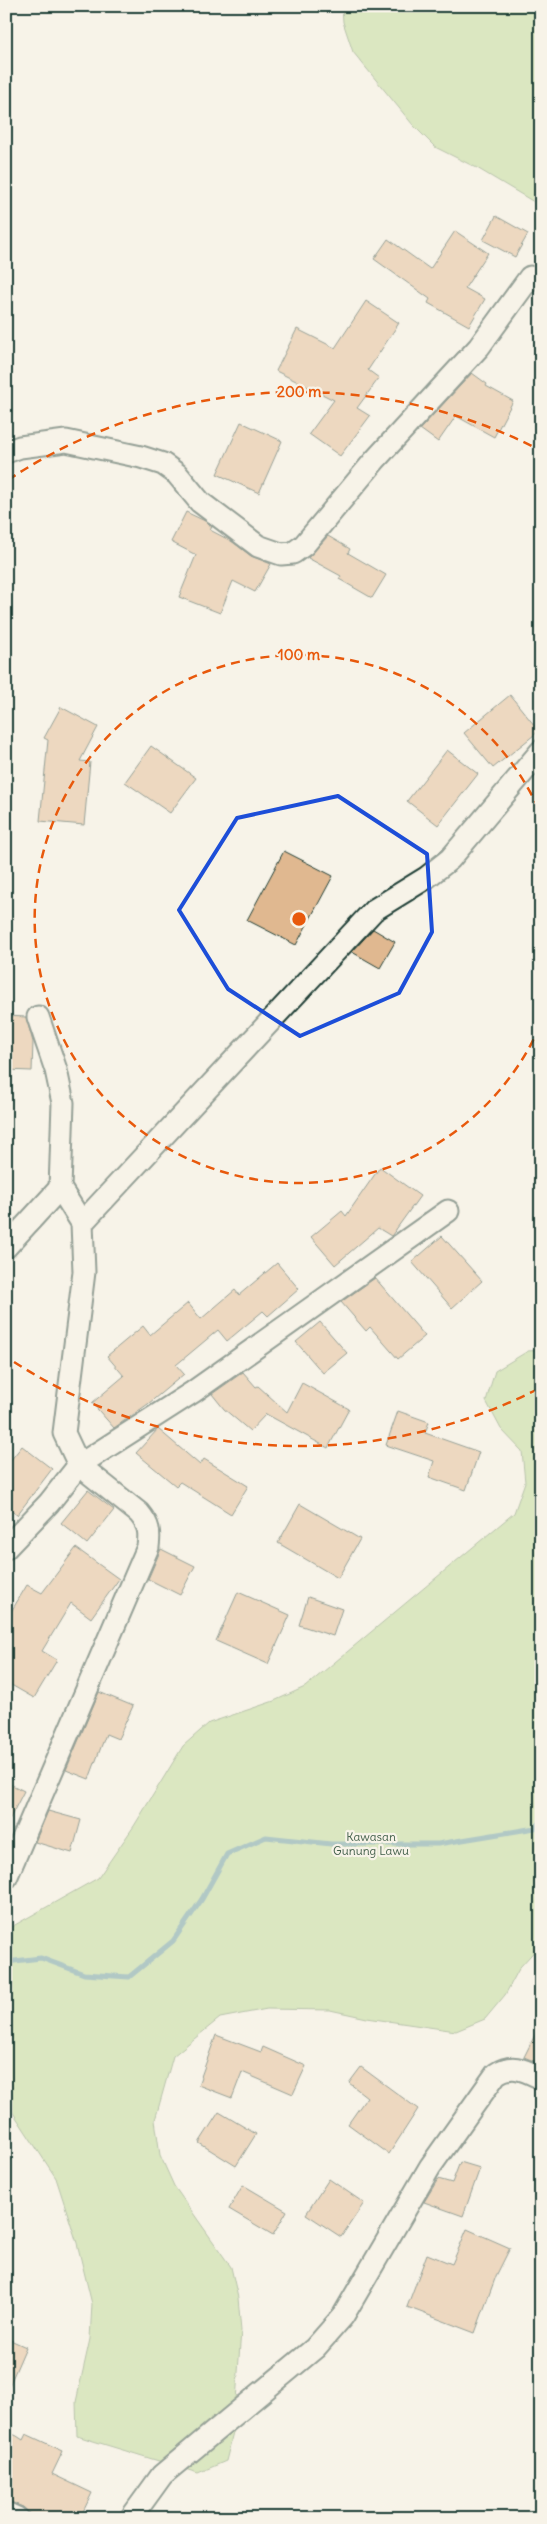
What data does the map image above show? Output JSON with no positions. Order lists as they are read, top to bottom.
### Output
{
  "parks": ["Kawasan Gunung Lawu"],
  "rings": ["200 m", "100 m"]
}
